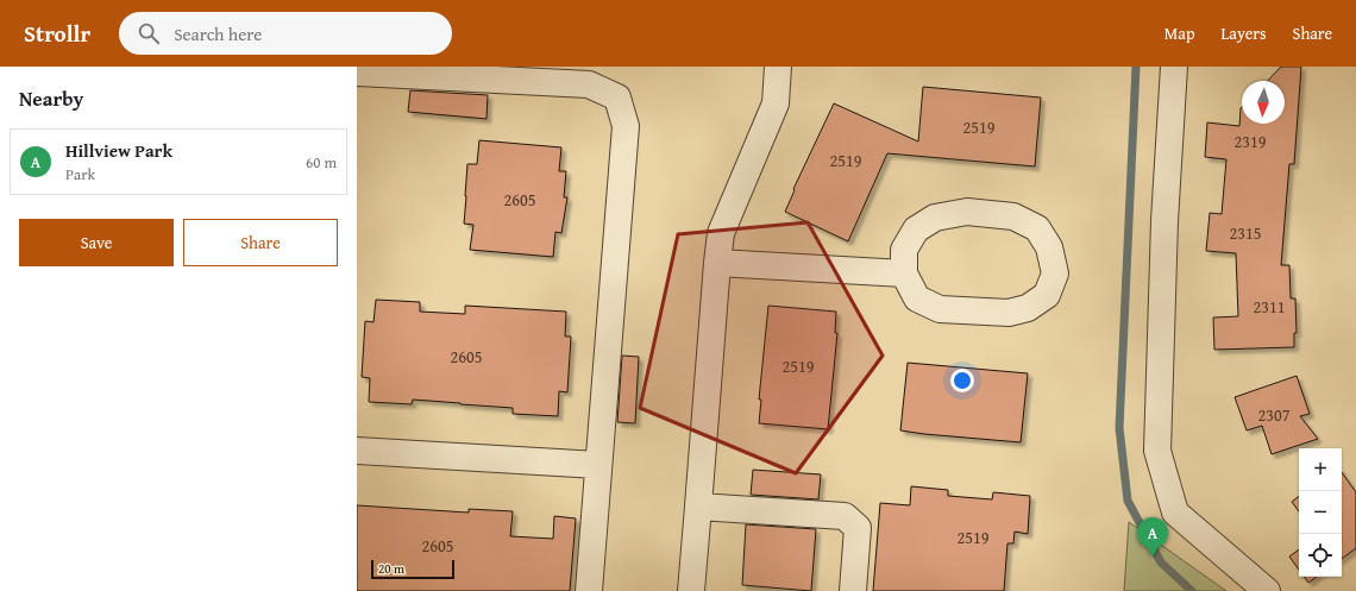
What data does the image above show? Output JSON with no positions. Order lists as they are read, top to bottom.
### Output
{
  "house_numbers": [
    "2519",
    "2319",
    "2519",
    "2605",
    "2315",
    "2311",
    "2605",
    "2519",
    "2307",
    "2519",
    "2605"
  ],
  "scale_bar": "20 m",
  "north": "bottom",
  "page": {
    "header": "Strollr",
    "search": "Search here",
    "nav": ["Map", "Layers", "Share"],
    "heading": "Nearby",
    "list": [
      {
        "mark": "A",
        "name": "Hillview Park",
        "note": "Park",
        "value": "60 m"
      }
    ],
    "buttons": ["Save", "Share"],
    "map_buttons": ["+", "−"],
    "pins": "A",
    "scale": "20 m"
  }
}
